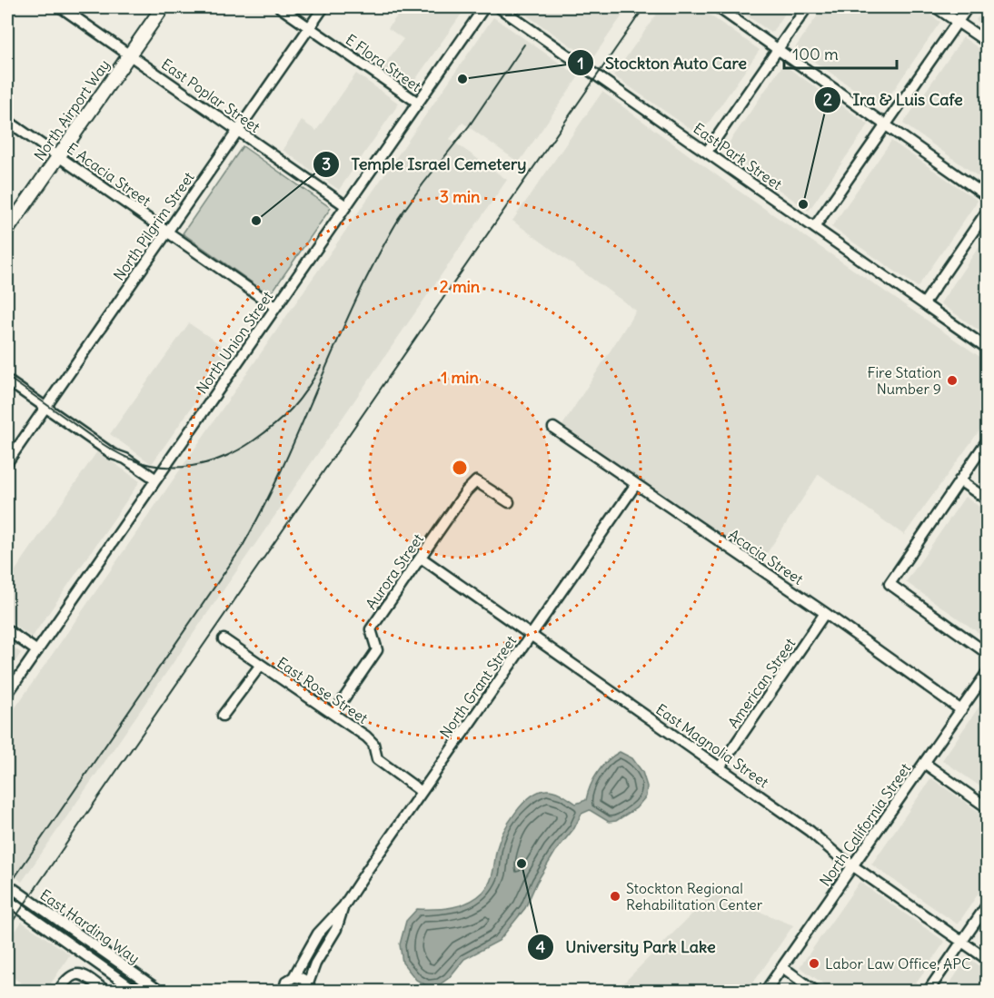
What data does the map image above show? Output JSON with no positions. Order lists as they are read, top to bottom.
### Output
{
  "streets": {
    "main road": ["North Airport Way"],
    "street": [
      "E Flora Street",
      "East Poplar Street",
      "East Park Street",
      "E Acacia Street",
      "North Pilgrim Street",
      "North Union Street",
      "Acacia Street",
      "Aurora Street",
      "American Street",
      "North Grant Street",
      "East Rose Street",
      "East Magnolia Street",
      "North California Street",
      "East Harding Way"
    ]
  },
  "crossings": [
    ["E Flora Street", "North Pilgrim Street"],
    ["E Flora Street", "North Union Street"],
    ["East Poplar Street", "North Airport Way"],
    ["East Poplar Street", "North Pilgrim Street"],
    ["East Poplar Street", "North Union Street"],
    ["North Airport Way", "E Acacia Street"],
    ["E Acacia Street", "North Pilgrim Street"],
    ["E Acacia Street", "North Union Street"],
    ["Acacia Street", "American Street"],
    ["Acacia Street", "North Grant Street"],
    ["Acacia Street", "North California Street"],
    ["Aurora Street", "East Rose Street"],
    ["Aurora Street", "East Magnolia Street"],
    ["American Street", "East Magnolia Street"],
    ["North Grant Street", "East Rose Street"],
    ["North Grant Street", "East Magnolia Street"],
    ["East Magnolia Street", "North California Street"]
  ],
  "places": [
    "Stockton Auto Care",
    "Ira & Luis Cafe",
    "Temple Israel Cemetery",
    "Fire Station Number 9",
    "University Park Lake",
    "Stockton Regional Rehabilitation Center",
    "Labor Law Office, APC"
  ],
  "scale_bar": "100 m",
  "rings": ["3 min", "2 min", "1 min"]
}
